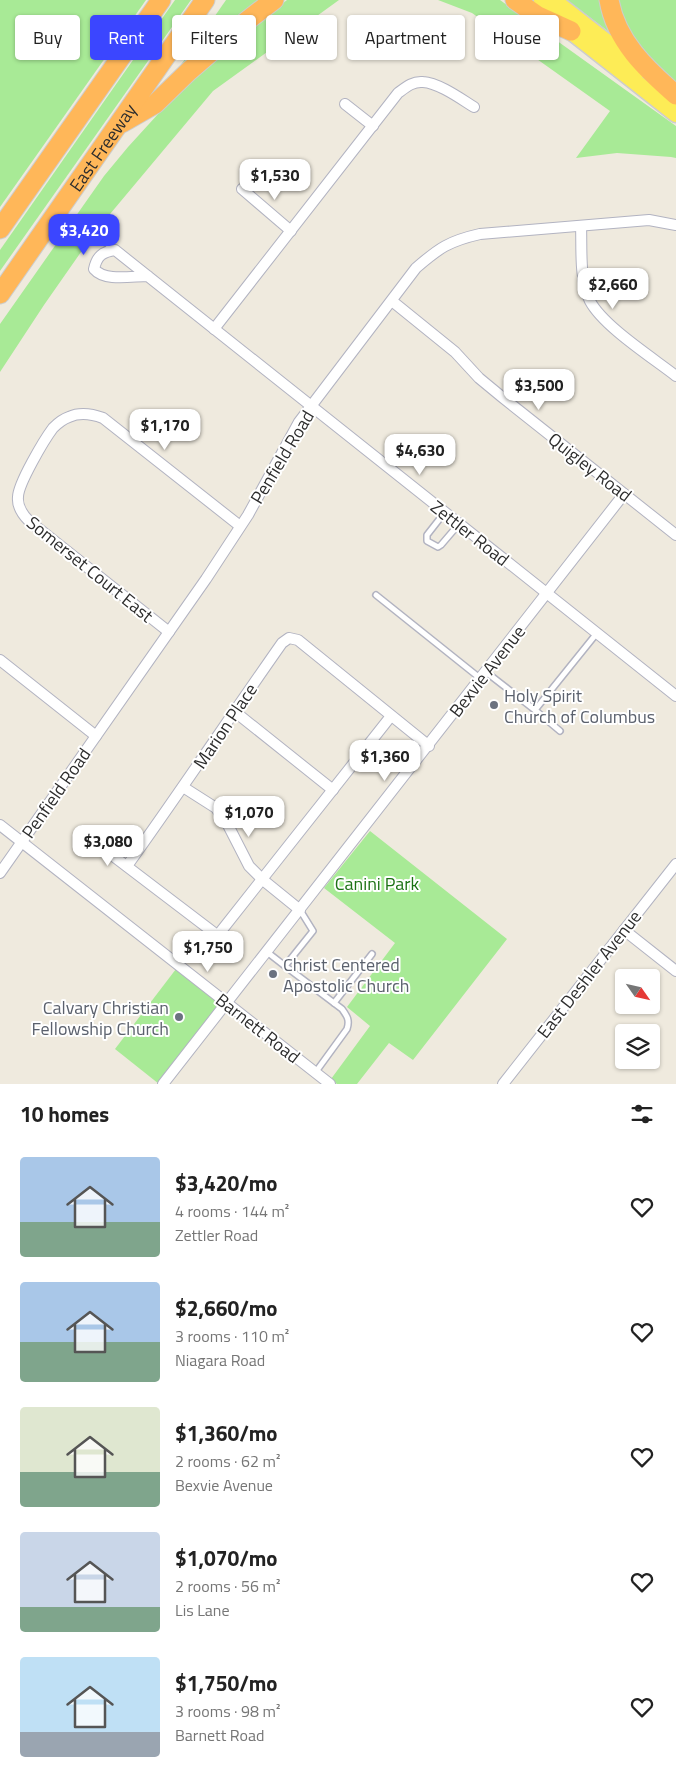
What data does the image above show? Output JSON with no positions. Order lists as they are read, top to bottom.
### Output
{
  "streets": {
    "highway": ["East Freeway"],
    "street": [
      "Penfield Road",
      "Quigley Road",
      "Zettler Road",
      "Somerset Court East",
      "Bexvie Avenue",
      "Marion Place",
      "East Deshler Avenue",
      "Barnett Road"
    ]
  },
  "crossings": [
    ["Penfield Road", "Quigley Road"],
    ["Penfield Road", "Zettler Road"],
    ["Penfield Road", "Somerset Court East"],
    ["Penfield Road", "Barnett Road"],
    ["Quigley Road", "Bexvie Avenue"],
    ["Zettler Road", "Bexvie Avenue"],
    ["Bexvie Avenue", "Barnett Road"]
  ],
  "parks": ["Canini Park"],
  "places": ["Holy Spirit Church of Columbus", "Christ Centered Apostolic Church", "Calvary Christian Fellowship Church"],
  "north": "bottom right",
  "page": {
    "chip": [
      "Buy",
      "Rent",
      "Filters",
      "New",
      "Apartment",
      "House"
    ],
    "price": [
      "$1,530",
      "$3,420",
      "$2,660",
      "$3,500",
      "$1,170",
      "$4,630",
      "$1,360",
      "$1,070",
      "$3,080",
      "$1,750"
    ],
    "heading": "10 homes",
    "list": [
      {
        "name": "$3,420/mo",
        "note": "4 rooms · 144 m² · Zettler Road"
      },
      {
        "name": "$2,660/mo",
        "note": "3 rooms · 110 m² · Niagara Road"
      },
      {
        "name": "$1,360/mo",
        "note": "2 rooms · 62 m² · Bexvie Avenue"
      },
      {
        "name": "$1,070/mo",
        "note": "2 rooms · 56 m² · Lis Lane"
      },
      {
        "name": "$1,750/mo",
        "note": "3 rooms · 98 m² · Barnett Road"
      }
    ]
  }
}
